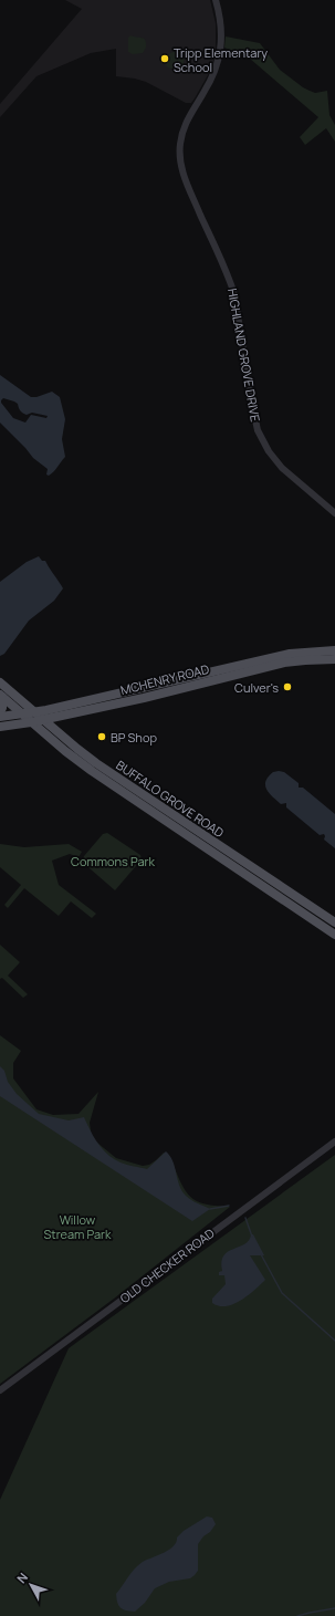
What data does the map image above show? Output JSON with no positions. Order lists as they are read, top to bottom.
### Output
{
  "streets": {
    "main road": ["MCHENRY ROAD", "BUFFALO GROVE ROAD"],
    "street": ["HIGHLAND GROVE DRIVE", "OLD CHECKER ROAD"]
  },
  "crossings": [
    ["MCHENRY ROAD", "BUFFALO GROVE ROAD"]
  ],
  "parks": ["Commons Park", "Willow Stream Park"],
  "places": ["Tripp Elementary School", "Culver's", "BP Shop"],
  "north": "top left"
}
